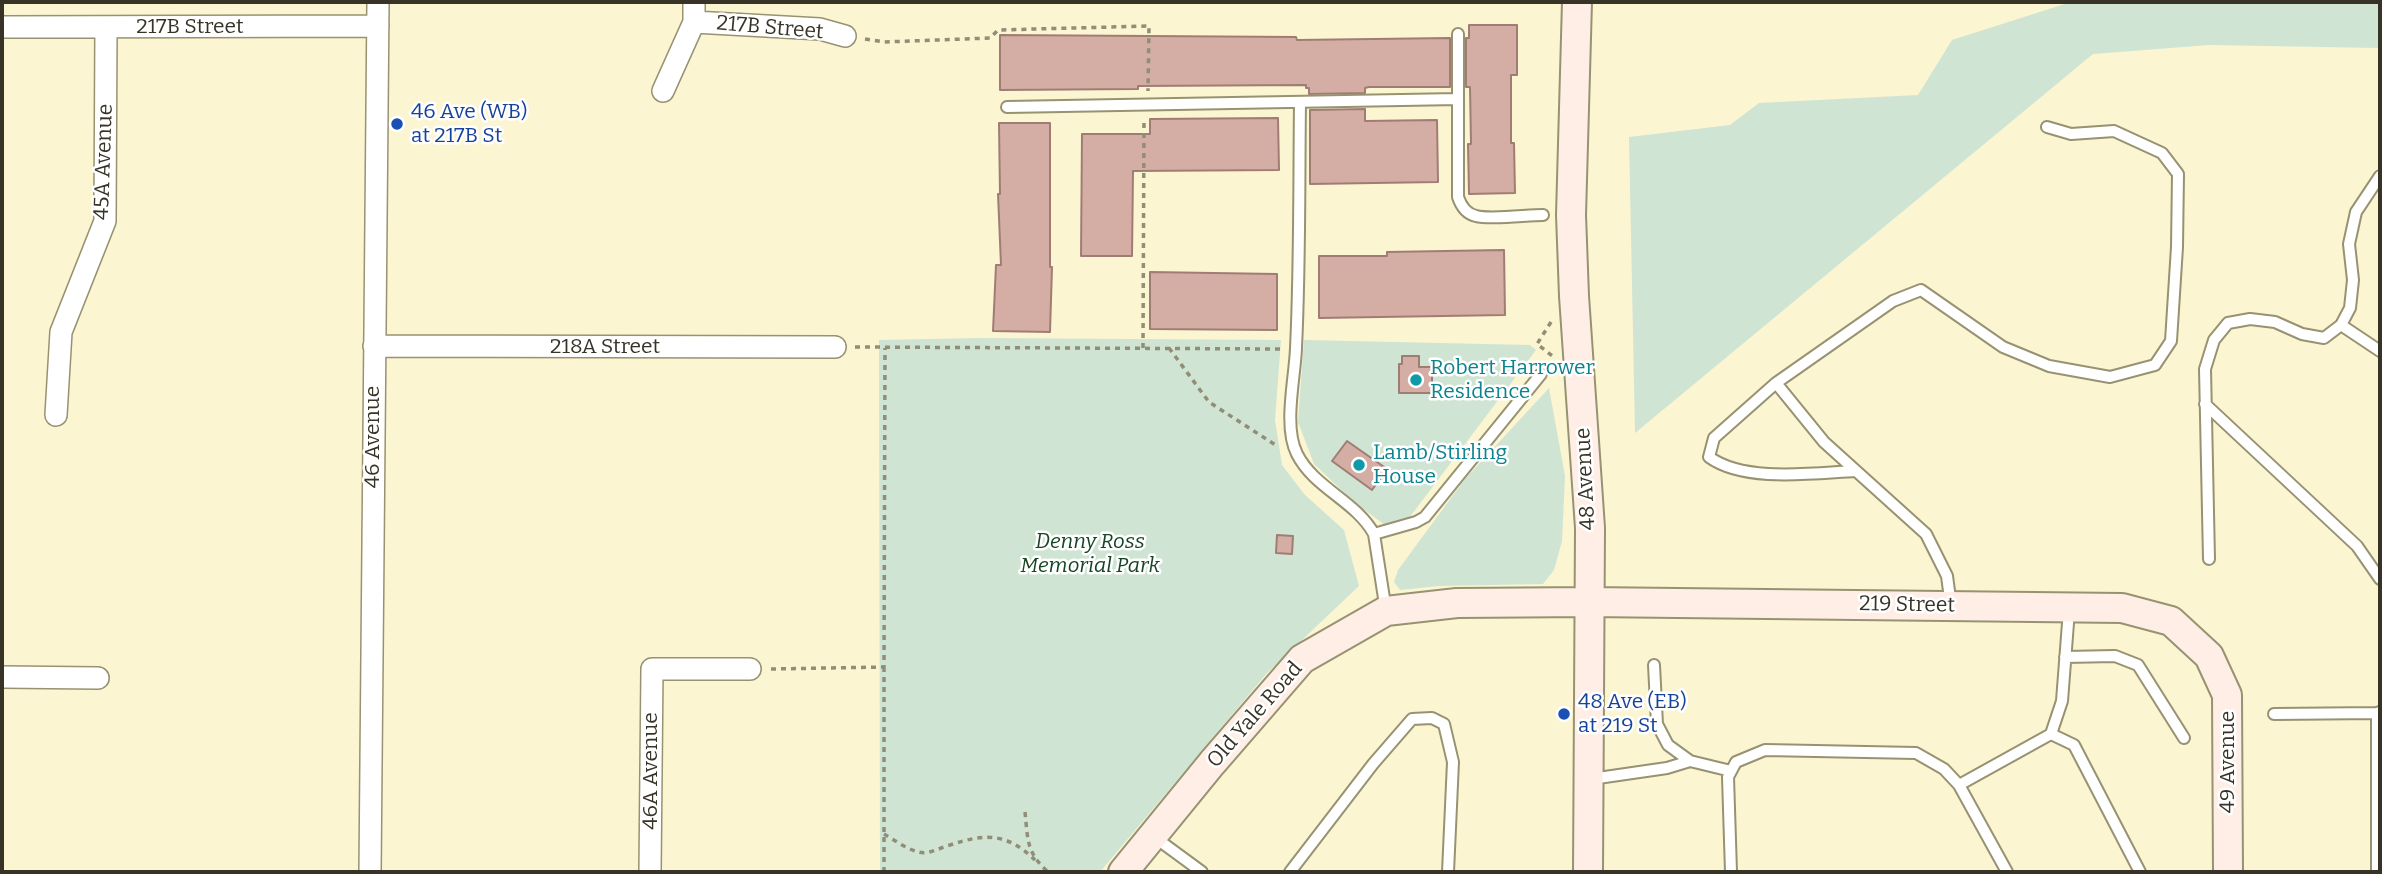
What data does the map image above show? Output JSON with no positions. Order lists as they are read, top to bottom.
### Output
{
  "streets": {
    "street": [
      "217B Street",
      "45A Avenue",
      "218A Street",
      "46 Avenue",
      "48 Avenue",
      "219 Street",
      "Old Yale Road",
      "49 Avenue",
      "46A Avenue"
    ]
  },
  "crossings": [
    ["217B Street", "45A Avenue"],
    ["217B Street", "46 Avenue"],
    ["218A Street", "46 Avenue"],
    ["48 Avenue", "219 Street"],
    ["48 Avenue", "Old Yale Road"],
    ["219 Street", "Old Yale Road"],
    ["219 Street", "49 Avenue"]
  ],
  "parks": ["Denny Ross Memorial Park"],
  "places": [
    "46 Ave (WB) at 217B St",
    "Robert Harrower Residence",
    "Lamb/Stirling House",
    "48 Ave (EB) at 219 St"
  ]
}
